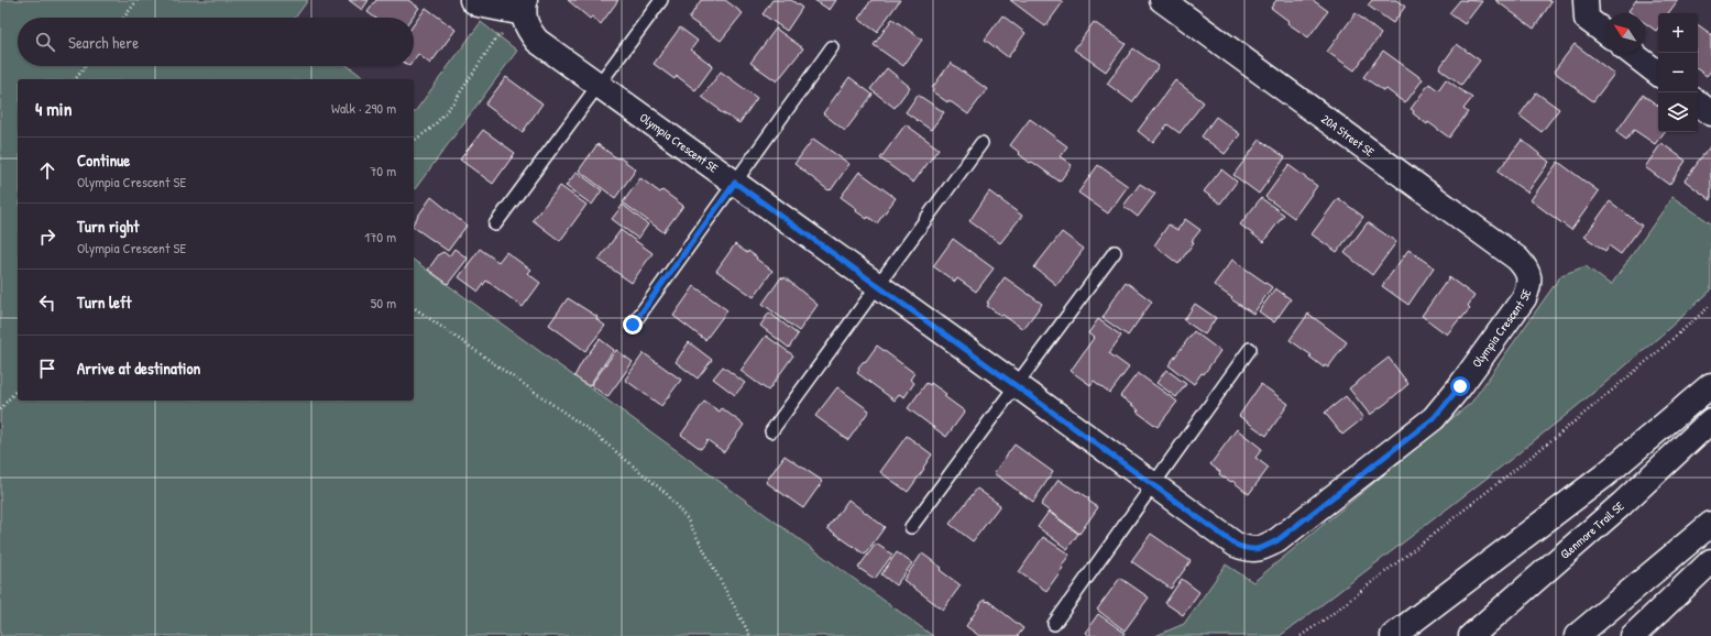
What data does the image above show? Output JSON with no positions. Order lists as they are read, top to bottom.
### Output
{
  "streets": {
    "main road": ["20A Street SE", "Olympia Crescent SE", "Glenmore Trail SE"]
  },
  "crossings": [
    ["20A Street SE", "Olympia Crescent SE"]
  ],
  "north": "top left",
  "page": {
    "map_buttons": ["+", "−"],
    "search": "Search here",
    "heading": ["4 min", "Walk · 290 m"],
    "list": [
      ["Continue", "Olympia Crescent SE", "70 m"],
      ["Turn right", "Olympia Crescent SE", "170 m"],
      ["Turn left", "50 m"],
      "Arrive at destination"
    ]
  }
}
